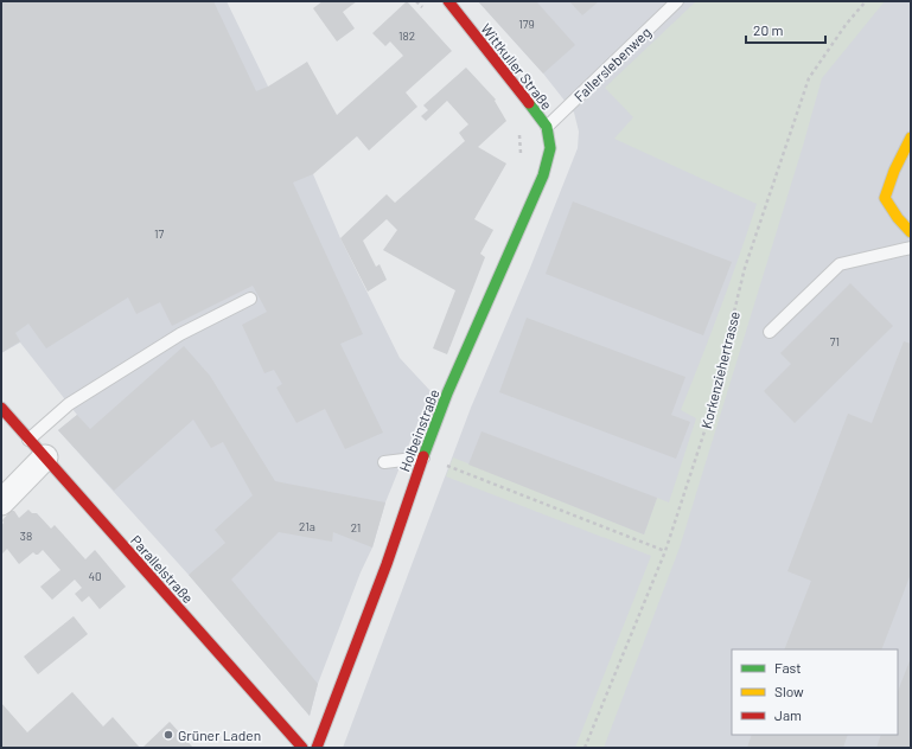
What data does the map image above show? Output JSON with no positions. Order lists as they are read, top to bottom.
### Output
{
  "streets": {
    "main road": ["Wittkuller Straße", "Holbeinstraße", "Parallelstraße"],
    "lane": ["Fallerslebenweg"],
    "path": ["Korkenziehertrasse"]
  },
  "crossings": [
    ["Fallerslebenweg", "Wittkuller Straße"],
    ["Fallerslebenweg", "Holbeinstraße"],
    ["Wittkuller Straße", "Holbeinstraße"]
  ],
  "places": ["Grüner Laden"],
  "house_numbers": [
    "179",
    "182",
    "17",
    "71",
    "21a",
    "21",
    "38",
    "40"
  ],
  "legend": ["Fast", "Slow", "Jam"],
  "scale_bar": "20 m"
}
